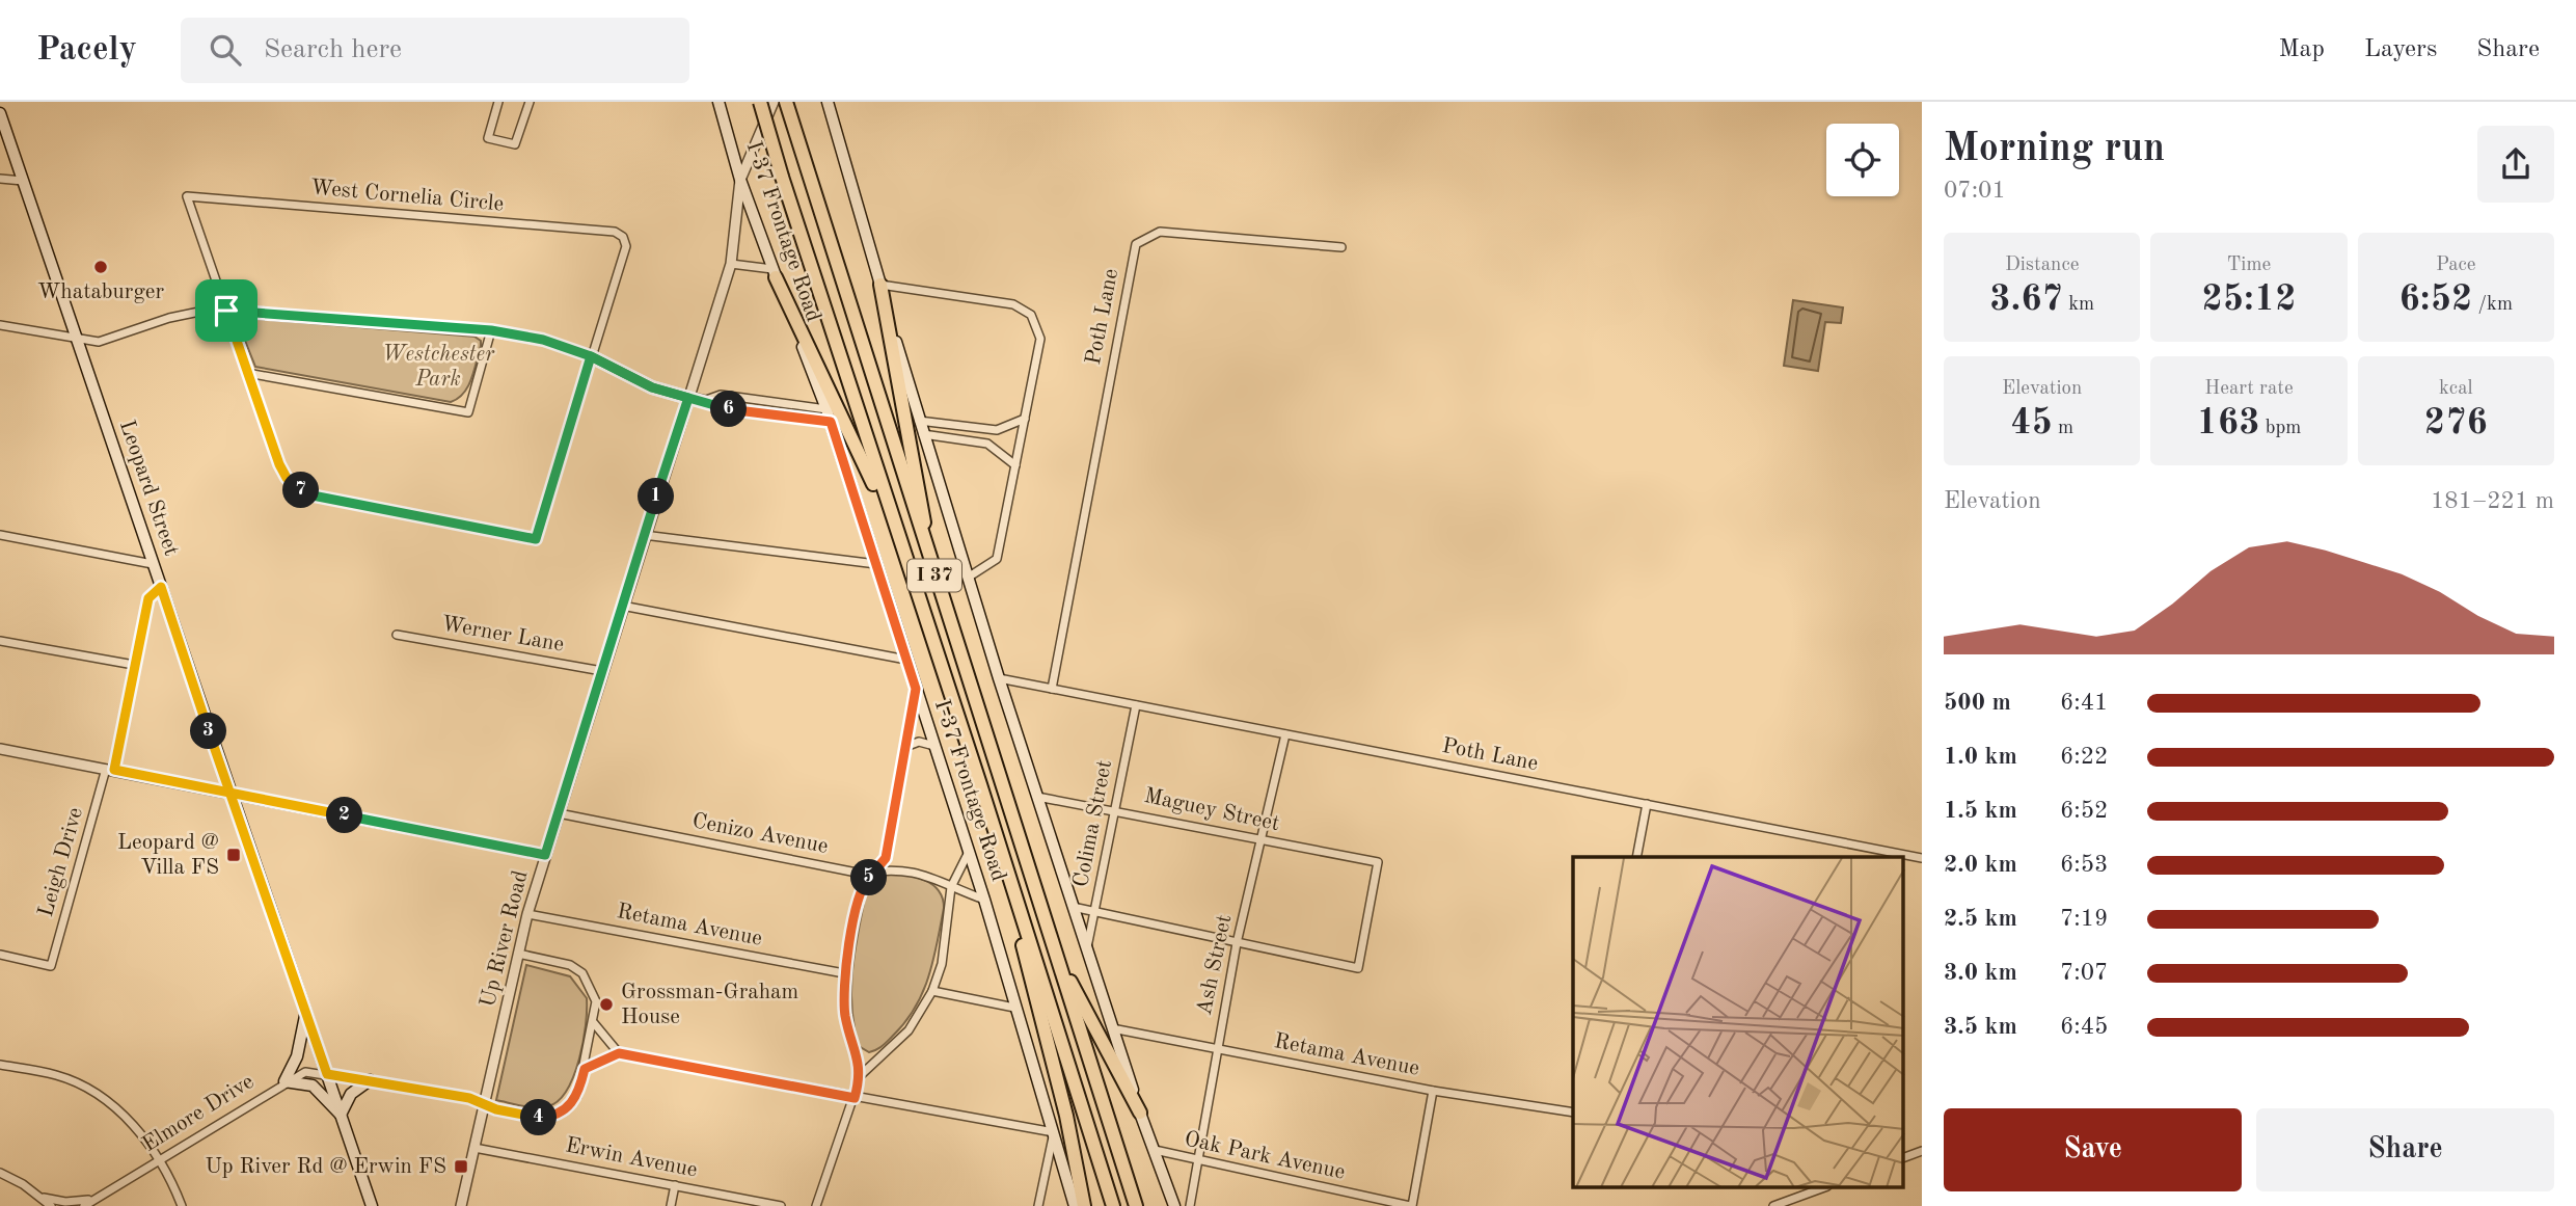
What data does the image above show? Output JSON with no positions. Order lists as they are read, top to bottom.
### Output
{
  "streets": {
    "highway": ["I 37"],
    "main road": ["I-37 Frontage Road", "Leopard Street"],
    "street": [
      "West Cornelia Circle",
      "Poth Lane",
      "Werner Lane",
      "Maguey Street",
      "Colima Street",
      "Cenizo Avenue",
      "Leigh Drive",
      "Retama Avenue",
      "Up River Road",
      "Ash Street",
      "Elmore Drive",
      "Oak Park Avenue",
      "Erwin Avenue"
    ]
  },
  "crossings": [
    ["I-37 Frontage Road", "Cenizo Avenue"],
    ["I-37 Frontage Road", "Up River Road"],
    ["Poth Lane", "Colima Street"],
    ["Poth Lane", "Ash Street"],
    ["Leopard Street", "Leigh Drive"],
    ["Leopard Street", "Elmore Drive"],
    ["Werner Lane", "Up River Road"],
    ["Maguey Street", "Colima Street"],
    ["Maguey Street", "Ash Street"],
    ["Cenizo Avenue", "Up River Road"],
    ["Retama Avenue", "Up River Road"],
    ["Retama Avenue", "Ash Street"],
    ["Up River Road", "Erwin Avenue"],
    ["Ash Street", "Oak Park Avenue"]
  ],
  "parks": ["Westchester Park"],
  "places": {
    "other": ["Whataburger", "Grossman-Graham House"],
    "transit": ["Leopard @ Villa FS", "Up River Rd @ Erwin FS"]
  },
  "page": {
    "header": "Pacely",
    "search": "Search here",
    "nav": ["Map", "Layers", "Share"],
    "heading": ["Morning run", "07:01"],
    "stats": [
      ["Distance", "3.67 km"],
      ["Time", "25:12"],
      ["Pace", "6:52 /km"],
      ["Elevation", "45 m"],
      ["Heart rate", "163 bpm"],
      ["kcal", "276"]
    ],
    "pins": [
      "6",
      "7",
      "1",
      "3",
      "2",
      "5",
      "4"
    ],
    "chart": ["Elevation", "181–221 m"],
    "list": [
      {
        "name": "500 m",
        "note": "6:41"
      },
      {
        "name": "1.0 km",
        "note": "6:22"
      },
      {
        "name": "1.5 km",
        "note": "6:52"
      },
      {
        "name": "2.0 km",
        "note": "6:53"
      },
      {
        "name": "2.5 km",
        "note": "7:19"
      },
      {
        "name": "3.0 km",
        "note": "7:07"
      },
      {
        "name": "3.5 km",
        "note": "6:45"
      }
    ],
    "buttons": ["Save", "Share"]
  }
}
